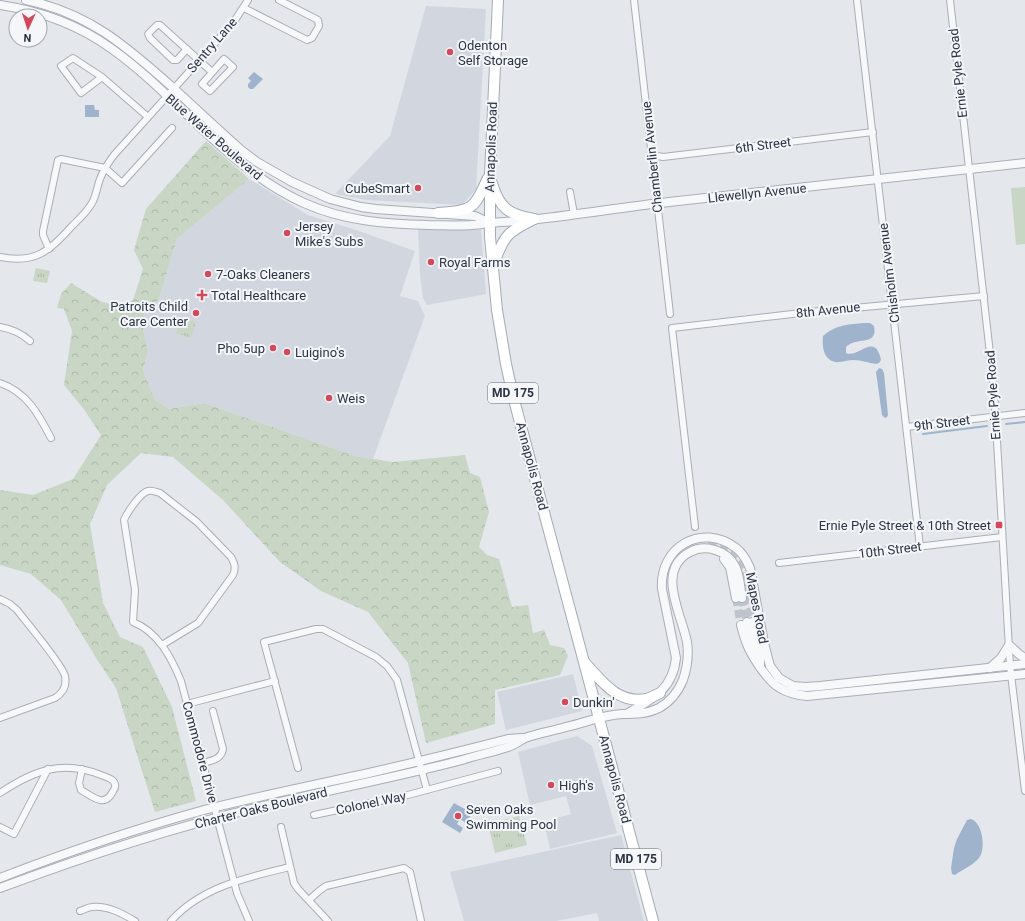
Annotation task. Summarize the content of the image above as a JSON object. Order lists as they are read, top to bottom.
{
  "streets": {
    "main road": ["Annapolis Road", "MD 175"],
    "street": [
      "Sentry Lane",
      "Ernie Pyle Road",
      "Blue Water Boulevard",
      "6th Street",
      "Chamberlin Avenue",
      "Llewellyn Avenue",
      "Chisholm Avenue",
      "8th Avenue",
      "9th Street",
      "10th Street",
      "Mapes Road",
      "Commodore Drive",
      "Colonel Way",
      "Charter Oaks Boulevard"
    ]
  },
  "crossings": [
    ["Sentry Lane", "Blue Water Boulevard"],
    ["Ernie Pyle Road", "Llewellyn Avenue"],
    ["Ernie Pyle Road", "8th Avenue"],
    ["Ernie Pyle Road", "9th Street"],
    ["Ernie Pyle Road", "10th Street"],
    ["Ernie Pyle Road", "Mapes Road"],
    ["Blue Water Boulevard", "Annapolis Road"],
    ["Blue Water Boulevard", "Llewellyn Avenue"],
    ["6th Street", "Chamberlin Avenue"],
    ["6th Street", "Chisholm Avenue"],
    ["Annapolis Road", "Llewellyn Avenue"],
    ["Annapolis Road", "Mapes Road"],
    ["Annapolis Road", "Charter Oaks Boulevard"],
    ["Chamberlin Avenue", "Llewellyn Avenue"],
    ["Llewellyn Avenue", "Chisholm Avenue"],
    ["Chisholm Avenue", "8th Avenue"],
    ["Chisholm Avenue", "9th Street"],
    ["Chisholm Avenue", "10th Street"],
    ["Mapes Road", "Charter Oaks Boulevard"],
    ["Commodore Drive", "Charter Oaks Boulevard"]
  ],
  "places": {
    "other": [
      "Odenton Self Storage",
      "CubeSmart",
      "Jersey Mike's Subs",
      "Royal Farms",
      "7-Oaks Cleaners",
      "Patroits Child Care Center",
      "Pho 5up",
      "Luigino's",
      "Weis",
      "Dunkin'",
      "High's",
      "Seven Oaks Swimming Pool"
    ],
    "health": ["Total Healthcare"],
    "transit": ["Ernie Pyle Street & 10th Street"]
  },
  "north": "bottom"
}
